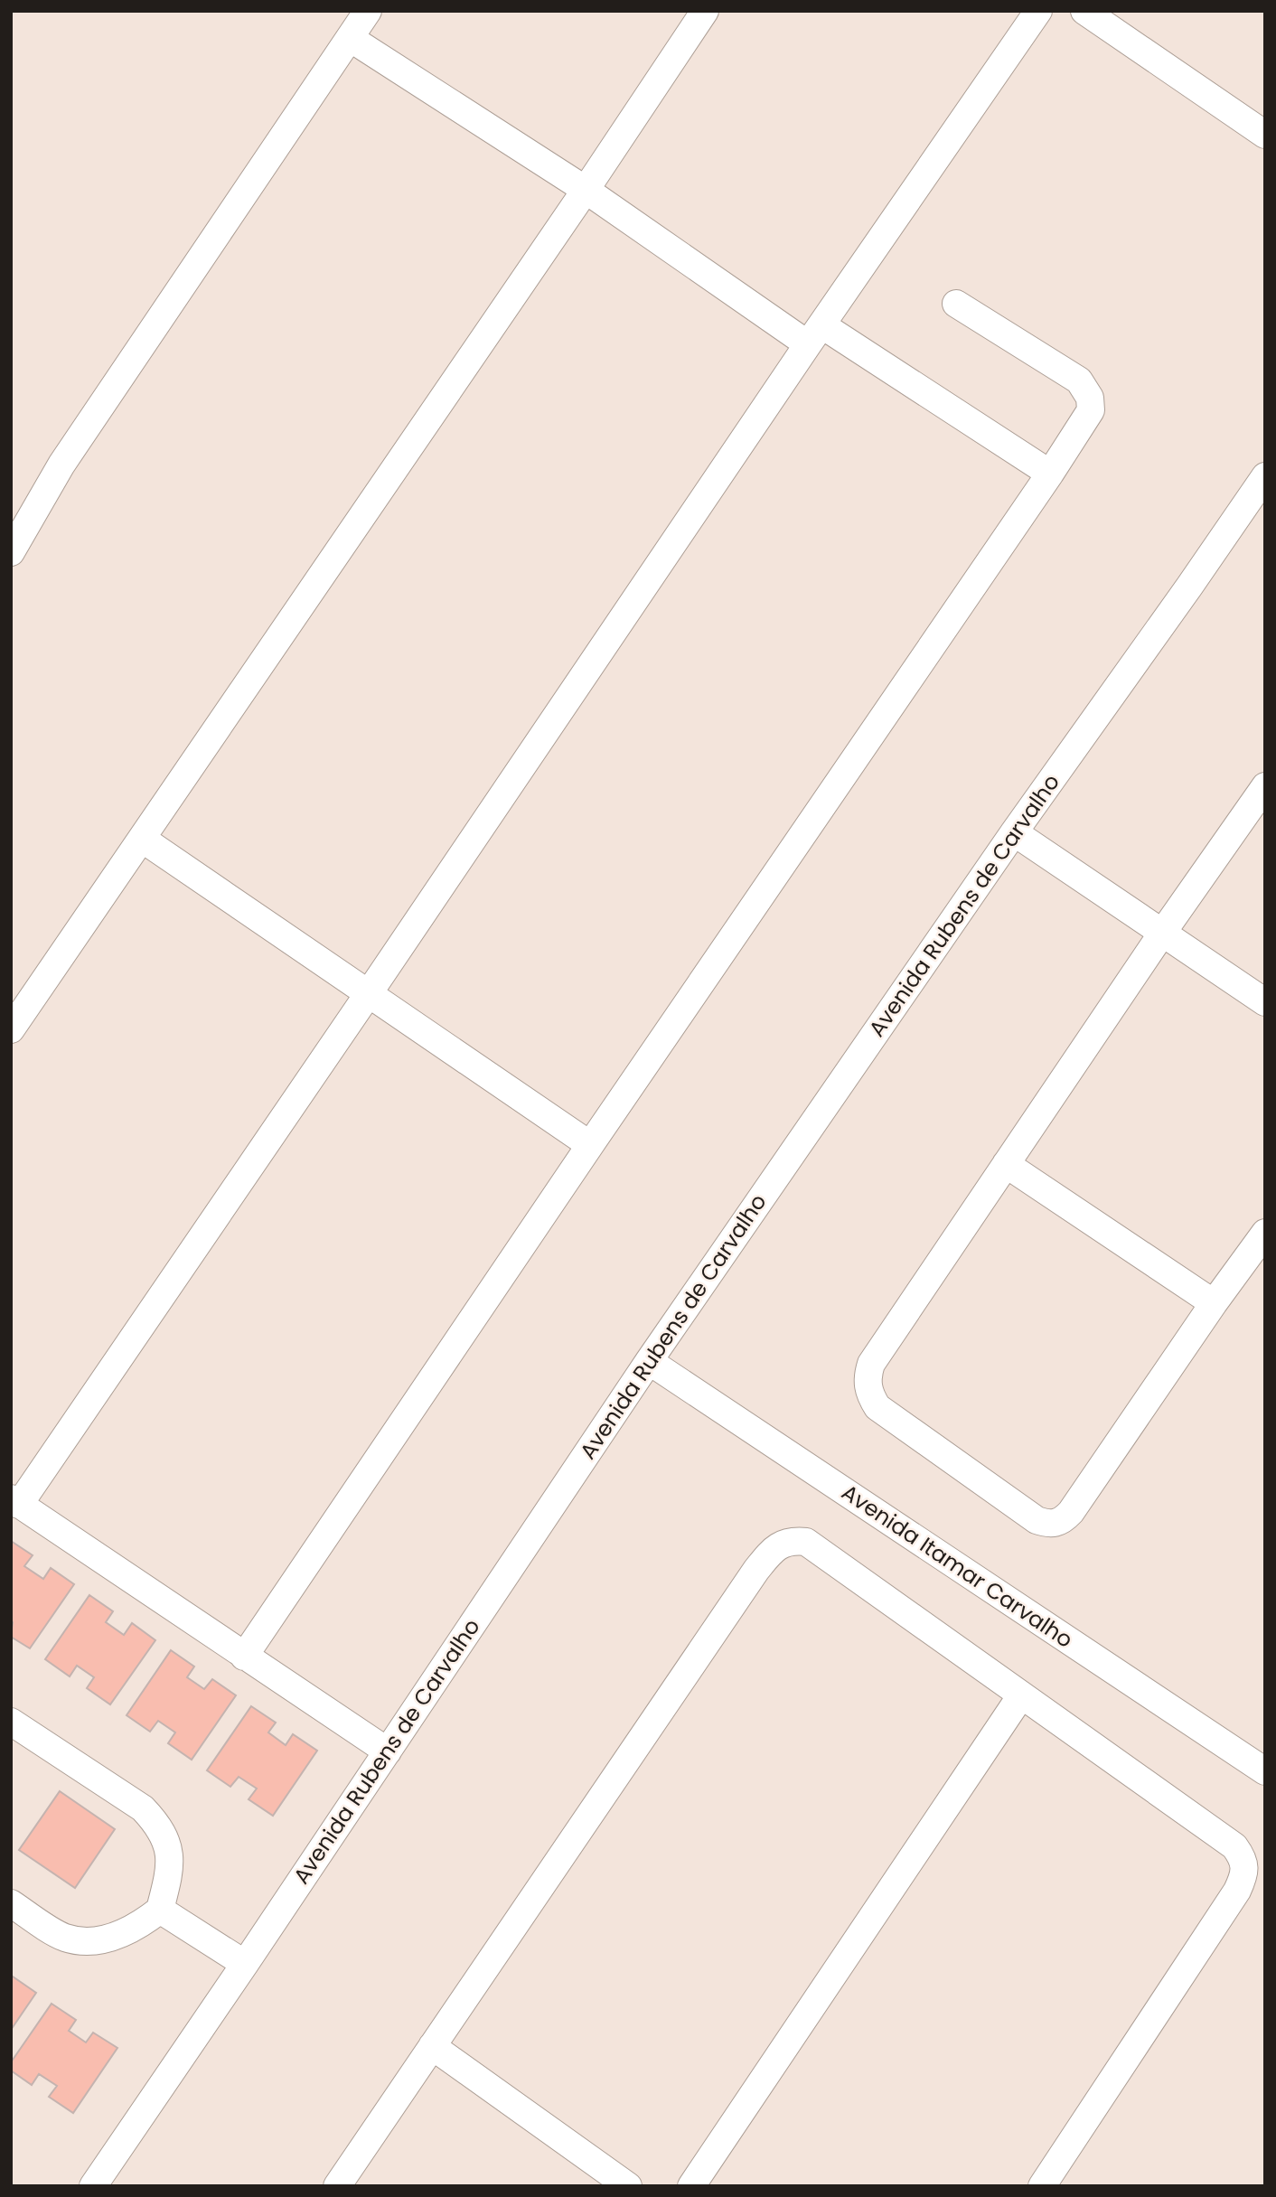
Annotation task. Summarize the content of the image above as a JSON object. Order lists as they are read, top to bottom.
{
  "streets": {
    "street": ["Avenida Rubens de Carvalho", "Avenida Itamar Carvalho"]
  },
  "crossings": [
    ["Avenida Rubens de Carvalho", "Avenida Itamar Carvalho"]
  ]
}
